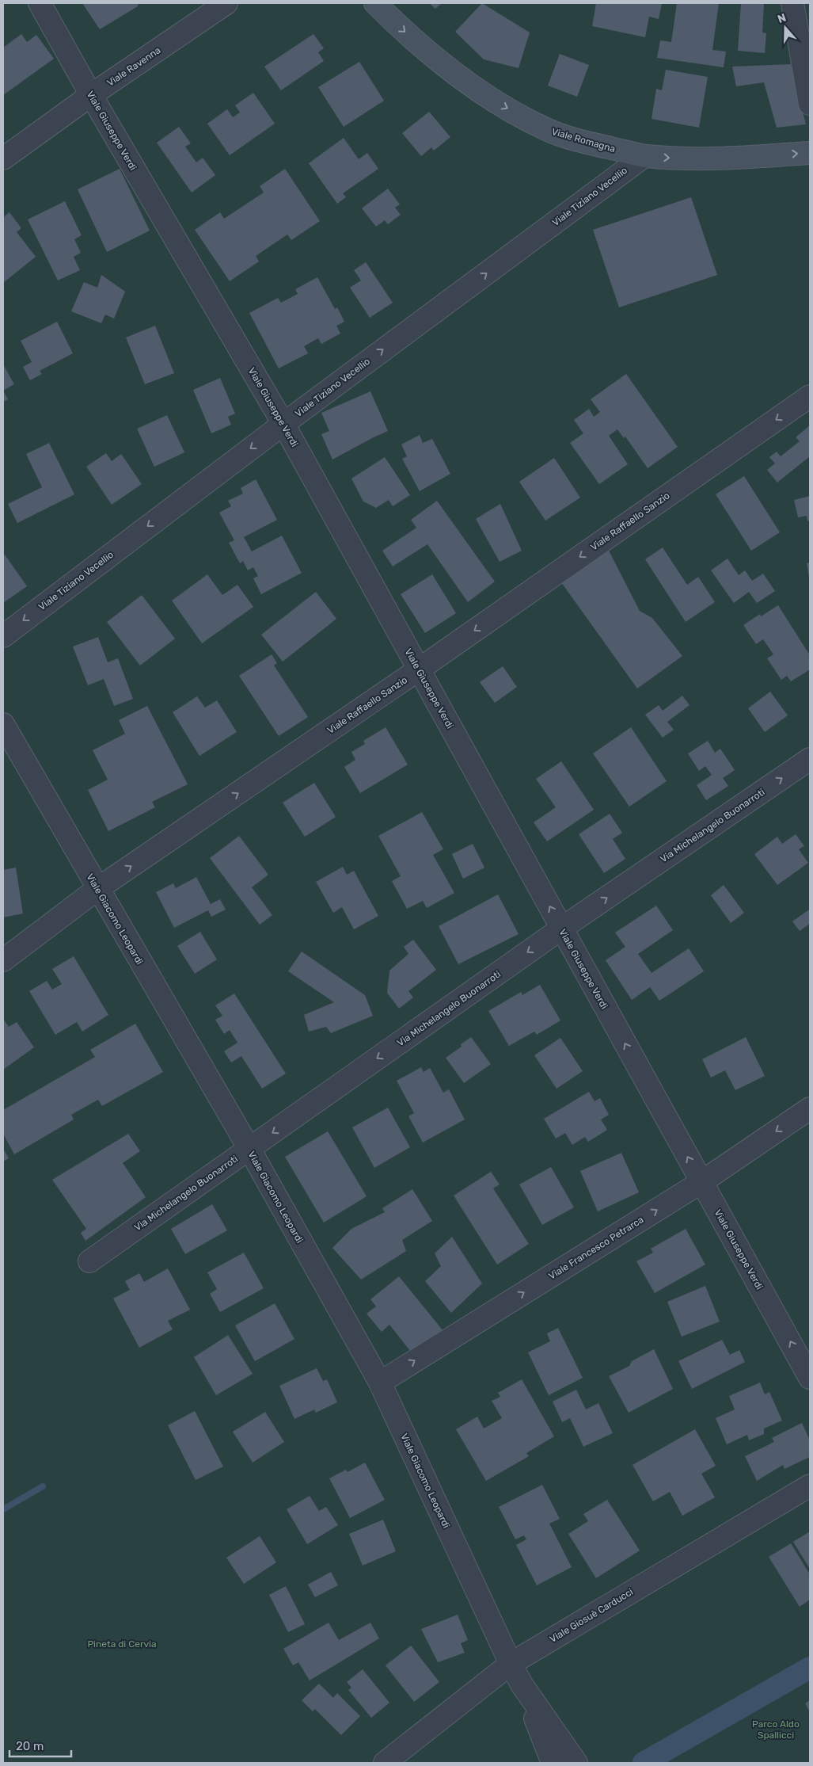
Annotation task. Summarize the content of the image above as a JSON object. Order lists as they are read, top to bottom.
{
  "streets": {
    "street": [
      "Viale Ravenna",
      "Viale Giuseppe Verdi",
      "Viale Romagna",
      "Viale Tiziano Vecellio",
      "Viale Raffaello Sanzio",
      "Via Michelangelo Buonarroti",
      "Viale Giacomo Leopardi",
      "Viale Francesco Petrarca",
      "Viale Giosuè Carducci"
    ]
  },
  "crossings": [
    ["Viale Ravenna", "Viale Giuseppe Verdi"],
    ["Viale Giuseppe Verdi", "Viale Tiziano Vecellio"],
    ["Viale Giuseppe Verdi", "Viale Raffaello Sanzio"],
    ["Viale Giuseppe Verdi", "Via Michelangelo Buonarroti"],
    ["Viale Giuseppe Verdi", "Viale Francesco Petrarca"],
    ["Viale Romagna", "Viale Tiziano Vecellio"],
    ["Viale Raffaello Sanzio", "Viale Giacomo Leopardi"],
    ["Via Michelangelo Buonarroti", "Viale Giacomo Leopardi"],
    ["Viale Giacomo Leopardi", "Viale Francesco Petrarca"],
    ["Viale Giacomo Leopardi", "Viale Giosuè Carducci"]
  ],
  "one_way": ["Viale Giuseppe Verdi", "Viale Romagna"],
  "parks": ["Pineta di Cervia", "Parco Aldo Spallicci"],
  "scale_bar": "20 m",
  "north": "top"
}
